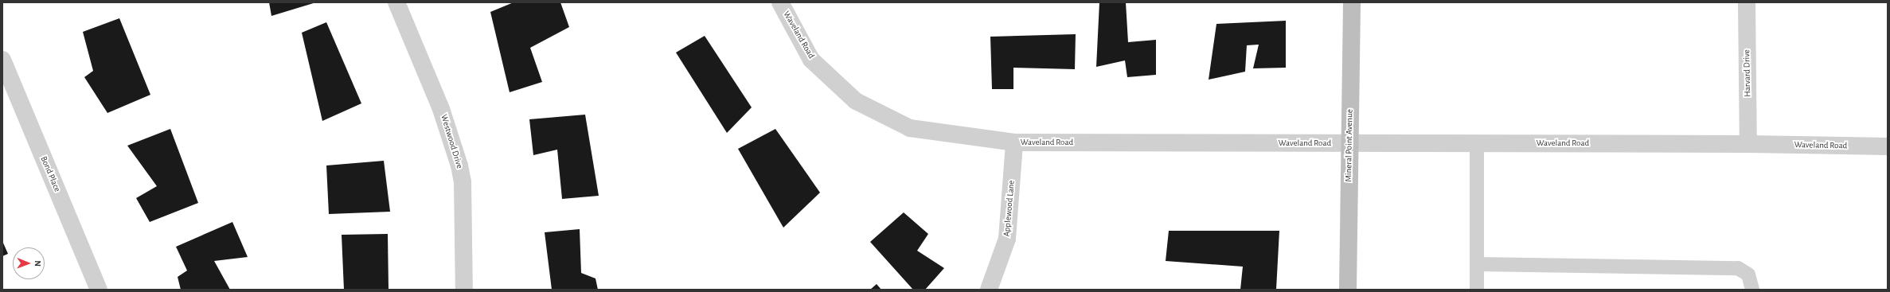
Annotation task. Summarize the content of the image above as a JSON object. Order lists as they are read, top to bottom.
{
  "streets": {
    "street": [
      "Waveland Road",
      "Harvard Drive",
      "Westwood Drive",
      "Mineral Point Avenue",
      "Bond Place",
      "Applewood Lane"
    ]
  },
  "crossings": [
    ["Waveland Road", "Harvard Drive"],
    ["Waveland Road", "Mineral Point Avenue"],
    ["Waveland Road", "Applewood Lane"]
  ],
  "north": "right"
}
